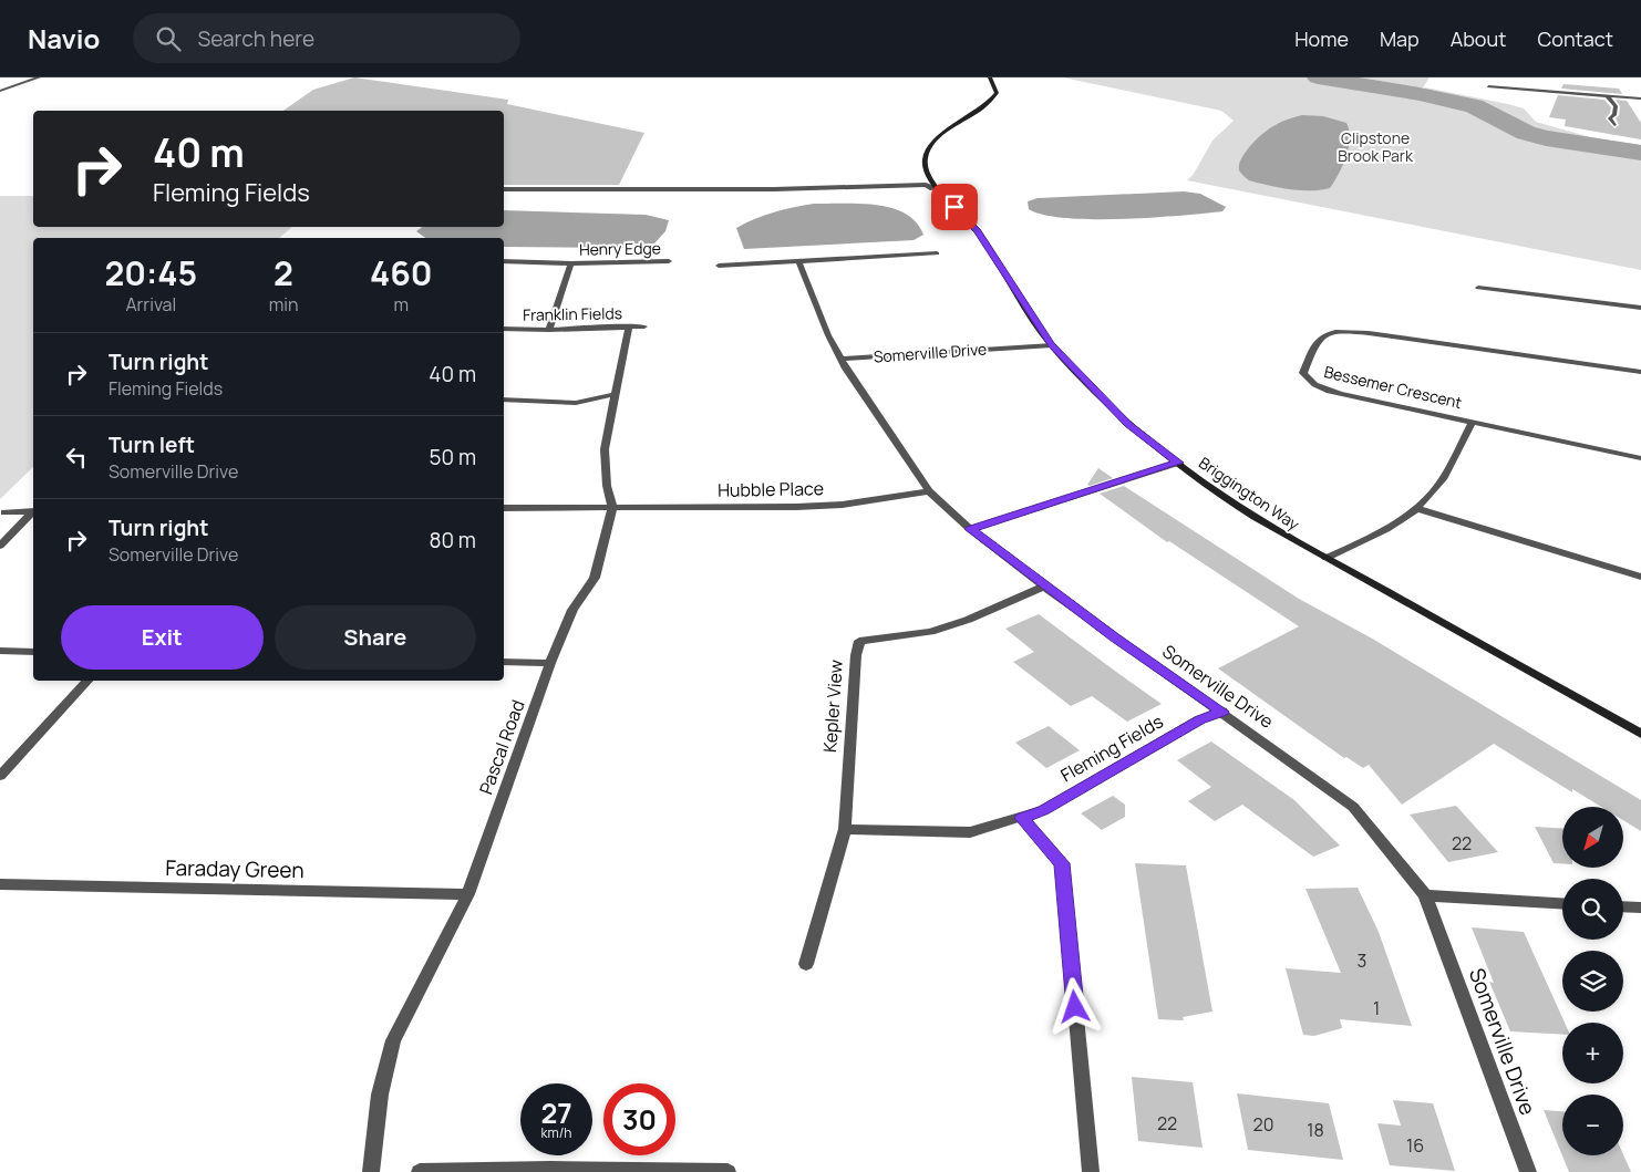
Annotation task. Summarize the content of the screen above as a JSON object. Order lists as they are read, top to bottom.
{
  "streets": {
    "street": [
      "Henry Edge",
      "Franklin Fields",
      "Somerville Drive",
      "Bessemer Crescent",
      "Hubble Place",
      "Briggington Way",
      "Kepler View",
      "Pascal Road",
      "Fleming Fields",
      "Faraday Green"
    ]
  },
  "crossings": [
    ["Henry Edge", "Franklin Fields"],
    ["Franklin Fields", "Pascal Road"],
    ["Somerville Drive", "Hubble Place"],
    ["Somerville Drive", "Briggington Way"],
    ["Somerville Drive", "Kepler View"],
    ["Somerville Drive", "Fleming Fields"],
    ["Hubble Place", "Pascal Road"],
    ["Kepler View", "Fleming Fields"],
    ["Pascal Road", "Faraday Green"]
  ],
  "parks": ["Clipstone Brook Park"],
  "house_numbers": [
    "22",
    "3",
    "1",
    "22",
    "20",
    "18",
    "16"
  ],
  "north": "bottom left",
  "page": {
    "header": "Navio",
    "search": "Search here",
    "nav": [
      "Home",
      "Map",
      "About",
      "Contact"
    ],
    "turn": ["40 m", "Fleming Fields"],
    "eta": [
      "20:45",
      "Arrival",
      "2",
      "min",
      "460",
      "m"
    ],
    "list": [
      {
        "name": "Turn right",
        "note": "Fleming Fields",
        "value": "40 m"
      },
      {
        "name": "Turn left",
        "note": "Somerville Drive",
        "value": "50 m"
      },
      {
        "name": "Turn right",
        "note": "Somerville Drive",
        "value": "80 m"
      }
    ],
    "buttons": ["Exit", "Share"],
    "map_buttons": ["+", "−"],
    "speed": "27 km/h",
    "limit": "30"
  }
}
